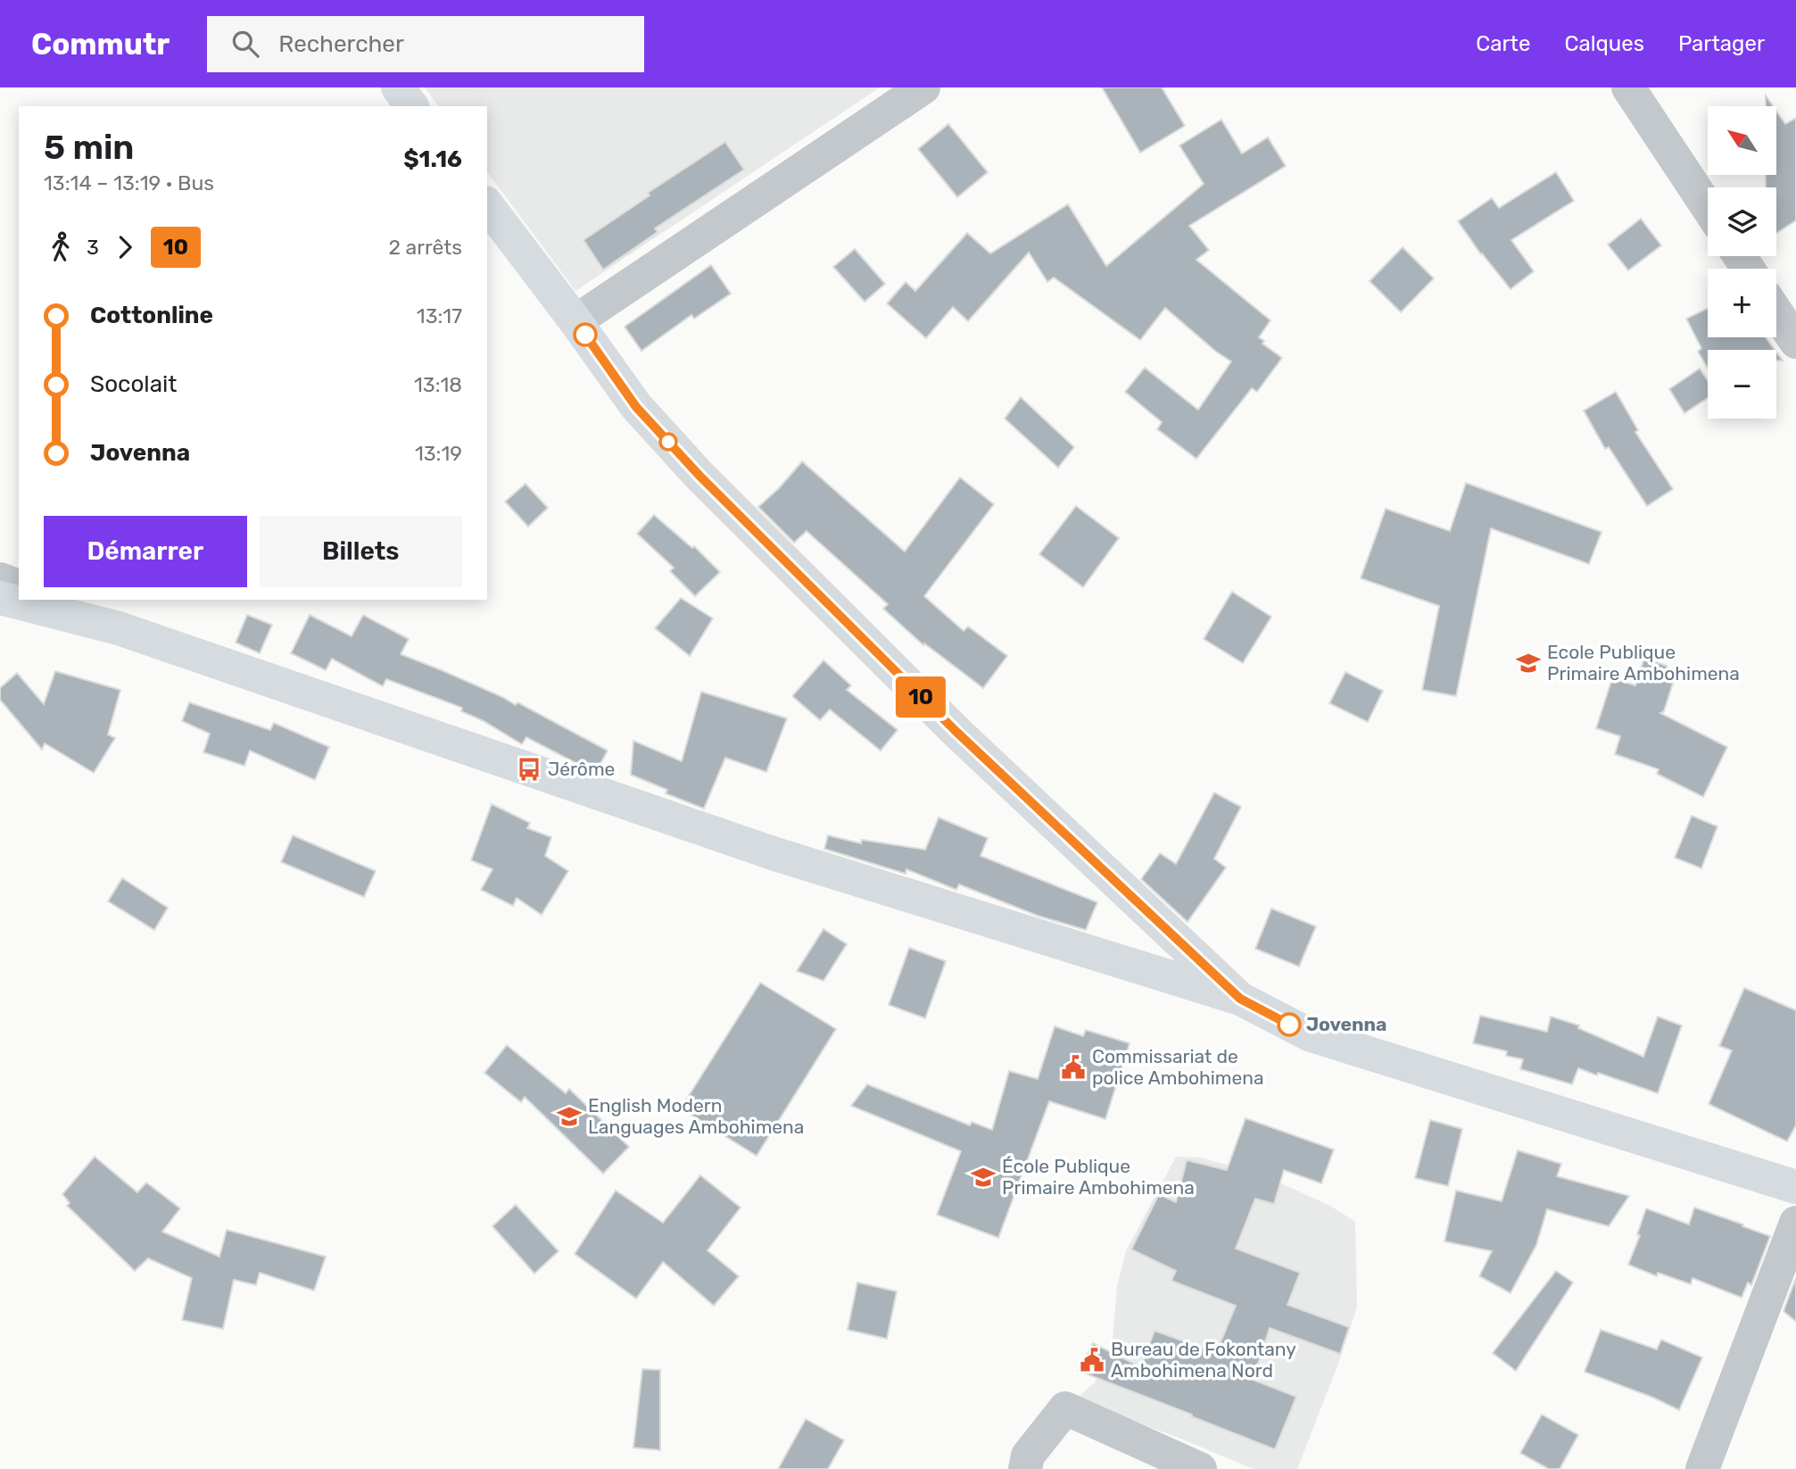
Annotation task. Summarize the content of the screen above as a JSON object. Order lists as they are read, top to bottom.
{
  "places": {
    "school or university": ["Ecole Publique Primaire Ambohimena", "English Modern Languages Ambohimena", "École Publique Primaire Ambohimena"],
    "bus stop": ["Jérôme"],
    "other": ["Jovenna"],
    "public building": ["Commissariat de police Ambohimena", "Bureau de Fokontany Ambohimena Nord"]
  },
  "lines": ["bus line 10"],
  "north": "top left",
  "page": {
    "header": "Commutr",
    "search": "Rechercher",
    "nav": ["Carte", "Calques", "Partager"],
    "on_map": "10",
    "map_buttons": ["+", "−"],
    "heading": ["5 min", "13:14 – 13:19 · Bus", "$1.16"],
    "legs": ["3", "10", "2 arrêts"],
    "list": [
      {
        "name": "Cottonline",
        "value": "13:17"
      },
      {
        "name": "Socolait",
        "value": "13:18"
      },
      {
        "name": "Jovenna",
        "value": "13:19"
      }
    ],
    "buttons": ["Démarrer", "Billets"]
  }
}
